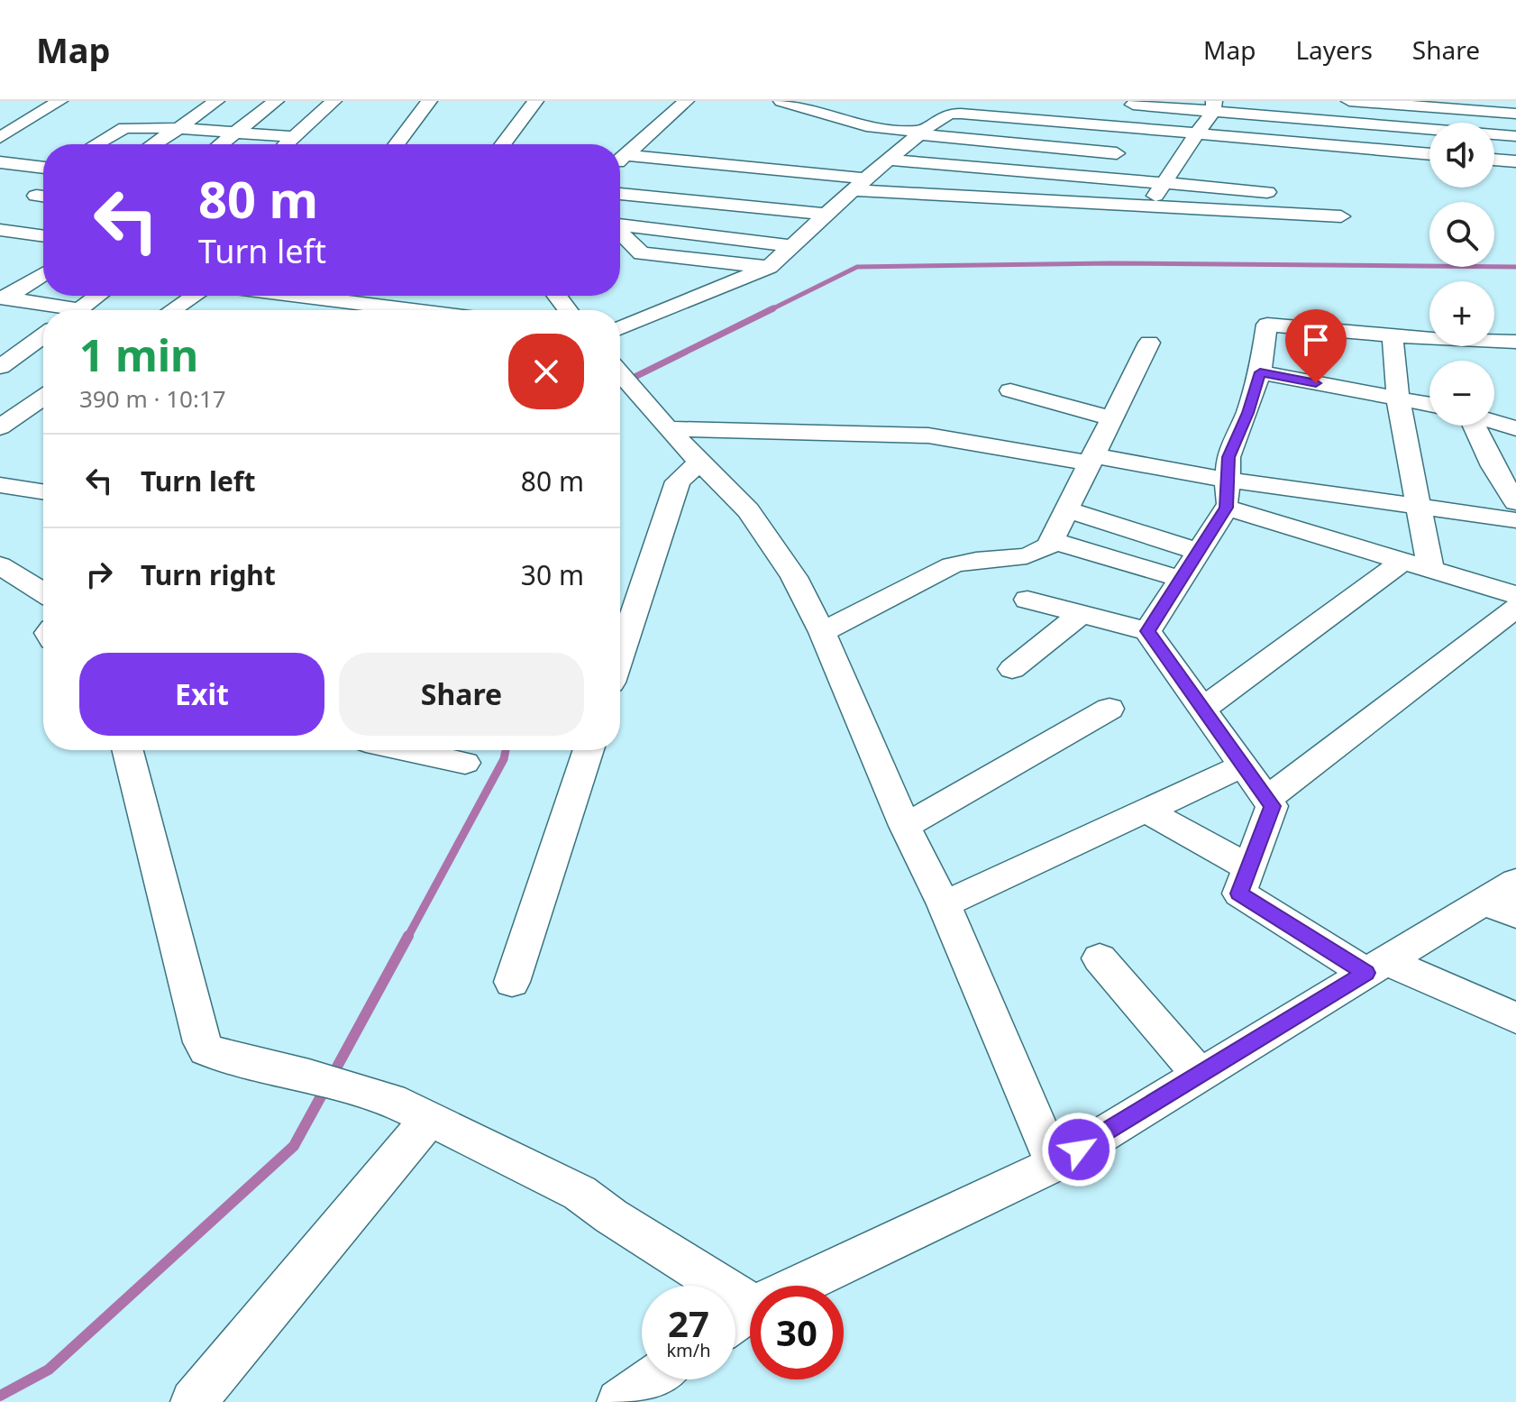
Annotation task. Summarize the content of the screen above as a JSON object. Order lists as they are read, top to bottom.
{
  "page": {
    "header": "Map",
    "nav": ["Map", "Layers", "Share"],
    "map_buttons": ["+", "−"],
    "turn": ["80 m", "Turn left"],
    "heading": ["1 min", "390 m · 10:17"],
    "list": [
      {
        "name": "Turn left",
        "value": "80 m"
      },
      {
        "name": "Turn right",
        "value": "30 m"
      }
    ],
    "buttons": ["Exit", "Share"],
    "speed": "27 km/h",
    "limit": "30"
  }
}
